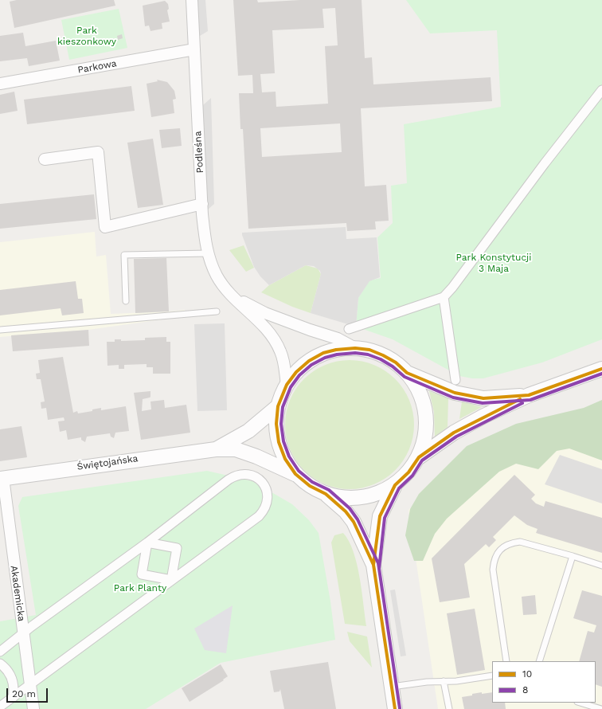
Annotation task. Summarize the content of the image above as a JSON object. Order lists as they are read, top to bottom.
{
  "streets": {
    "street": [
      "Parkowa",
      "Podleśna",
      "Świętojańska",
      "Akademicka"
    ]
  },
  "crossings": [
    ["Parkowa", "Podleśna"],
    ["Świętojańska", "Akademicka"]
  ],
  "parks": ["Park kieszonkowy", "Park Konstytucji 3 Maja", "Park Planty"],
  "lines": ["transit line 10", "transit line 8"],
  "legend": ["10", "8"],
  "scale_bar": "20 m"
}
